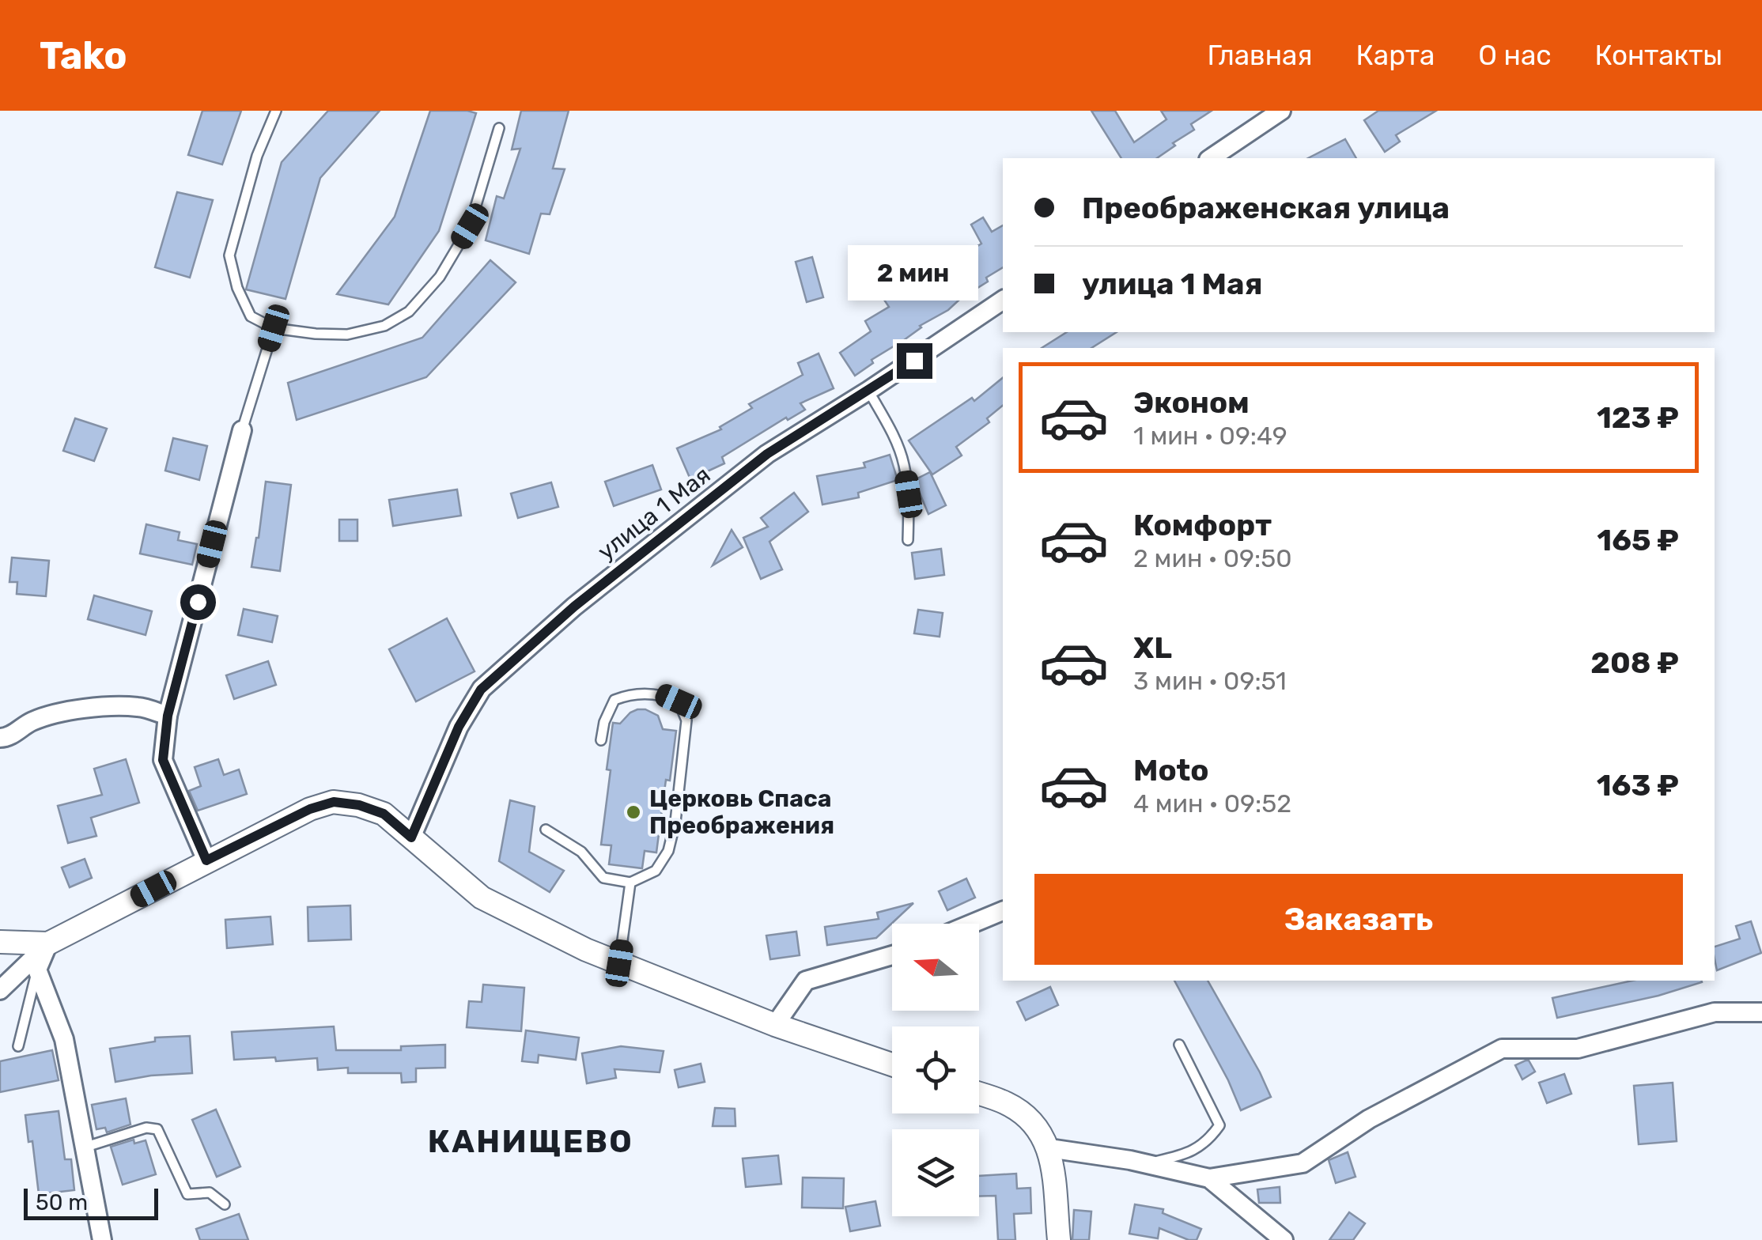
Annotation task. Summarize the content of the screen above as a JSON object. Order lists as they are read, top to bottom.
{
  "streets": {
    "street": ["улица 1 Мая"]
  },
  "districts": ["КАНИЩЕВО"],
  "places": ["Церковь Спаса Преображения"],
  "scale_bar": "50 m",
  "north": "left",
  "page": {
    "header": "Tako",
    "nav": [
      "Главная",
      "Карта",
      "О нас",
      "Контакты"
    ],
    "banner": ["Преображенская улица", "улица 1 Мая"],
    "bubble": "2 мин",
    "list": [
      {
        "name": "Эконом",
        "note": "1 мин · 09:49",
        "value": "123 ₽"
      },
      {
        "name": "Комфорт",
        "note": "2 мин · 09:50",
        "value": "165 ₽"
      },
      {
        "name": "XL",
        "note": "3 мин · 09:51",
        "value": "208 ₽"
      },
      {
        "name": "Moto",
        "note": "4 мин · 09:52",
        "value": "163 ₽"
      }
    ],
    "buttons": "Заказать",
    "scale": "50 m"
  }
}
